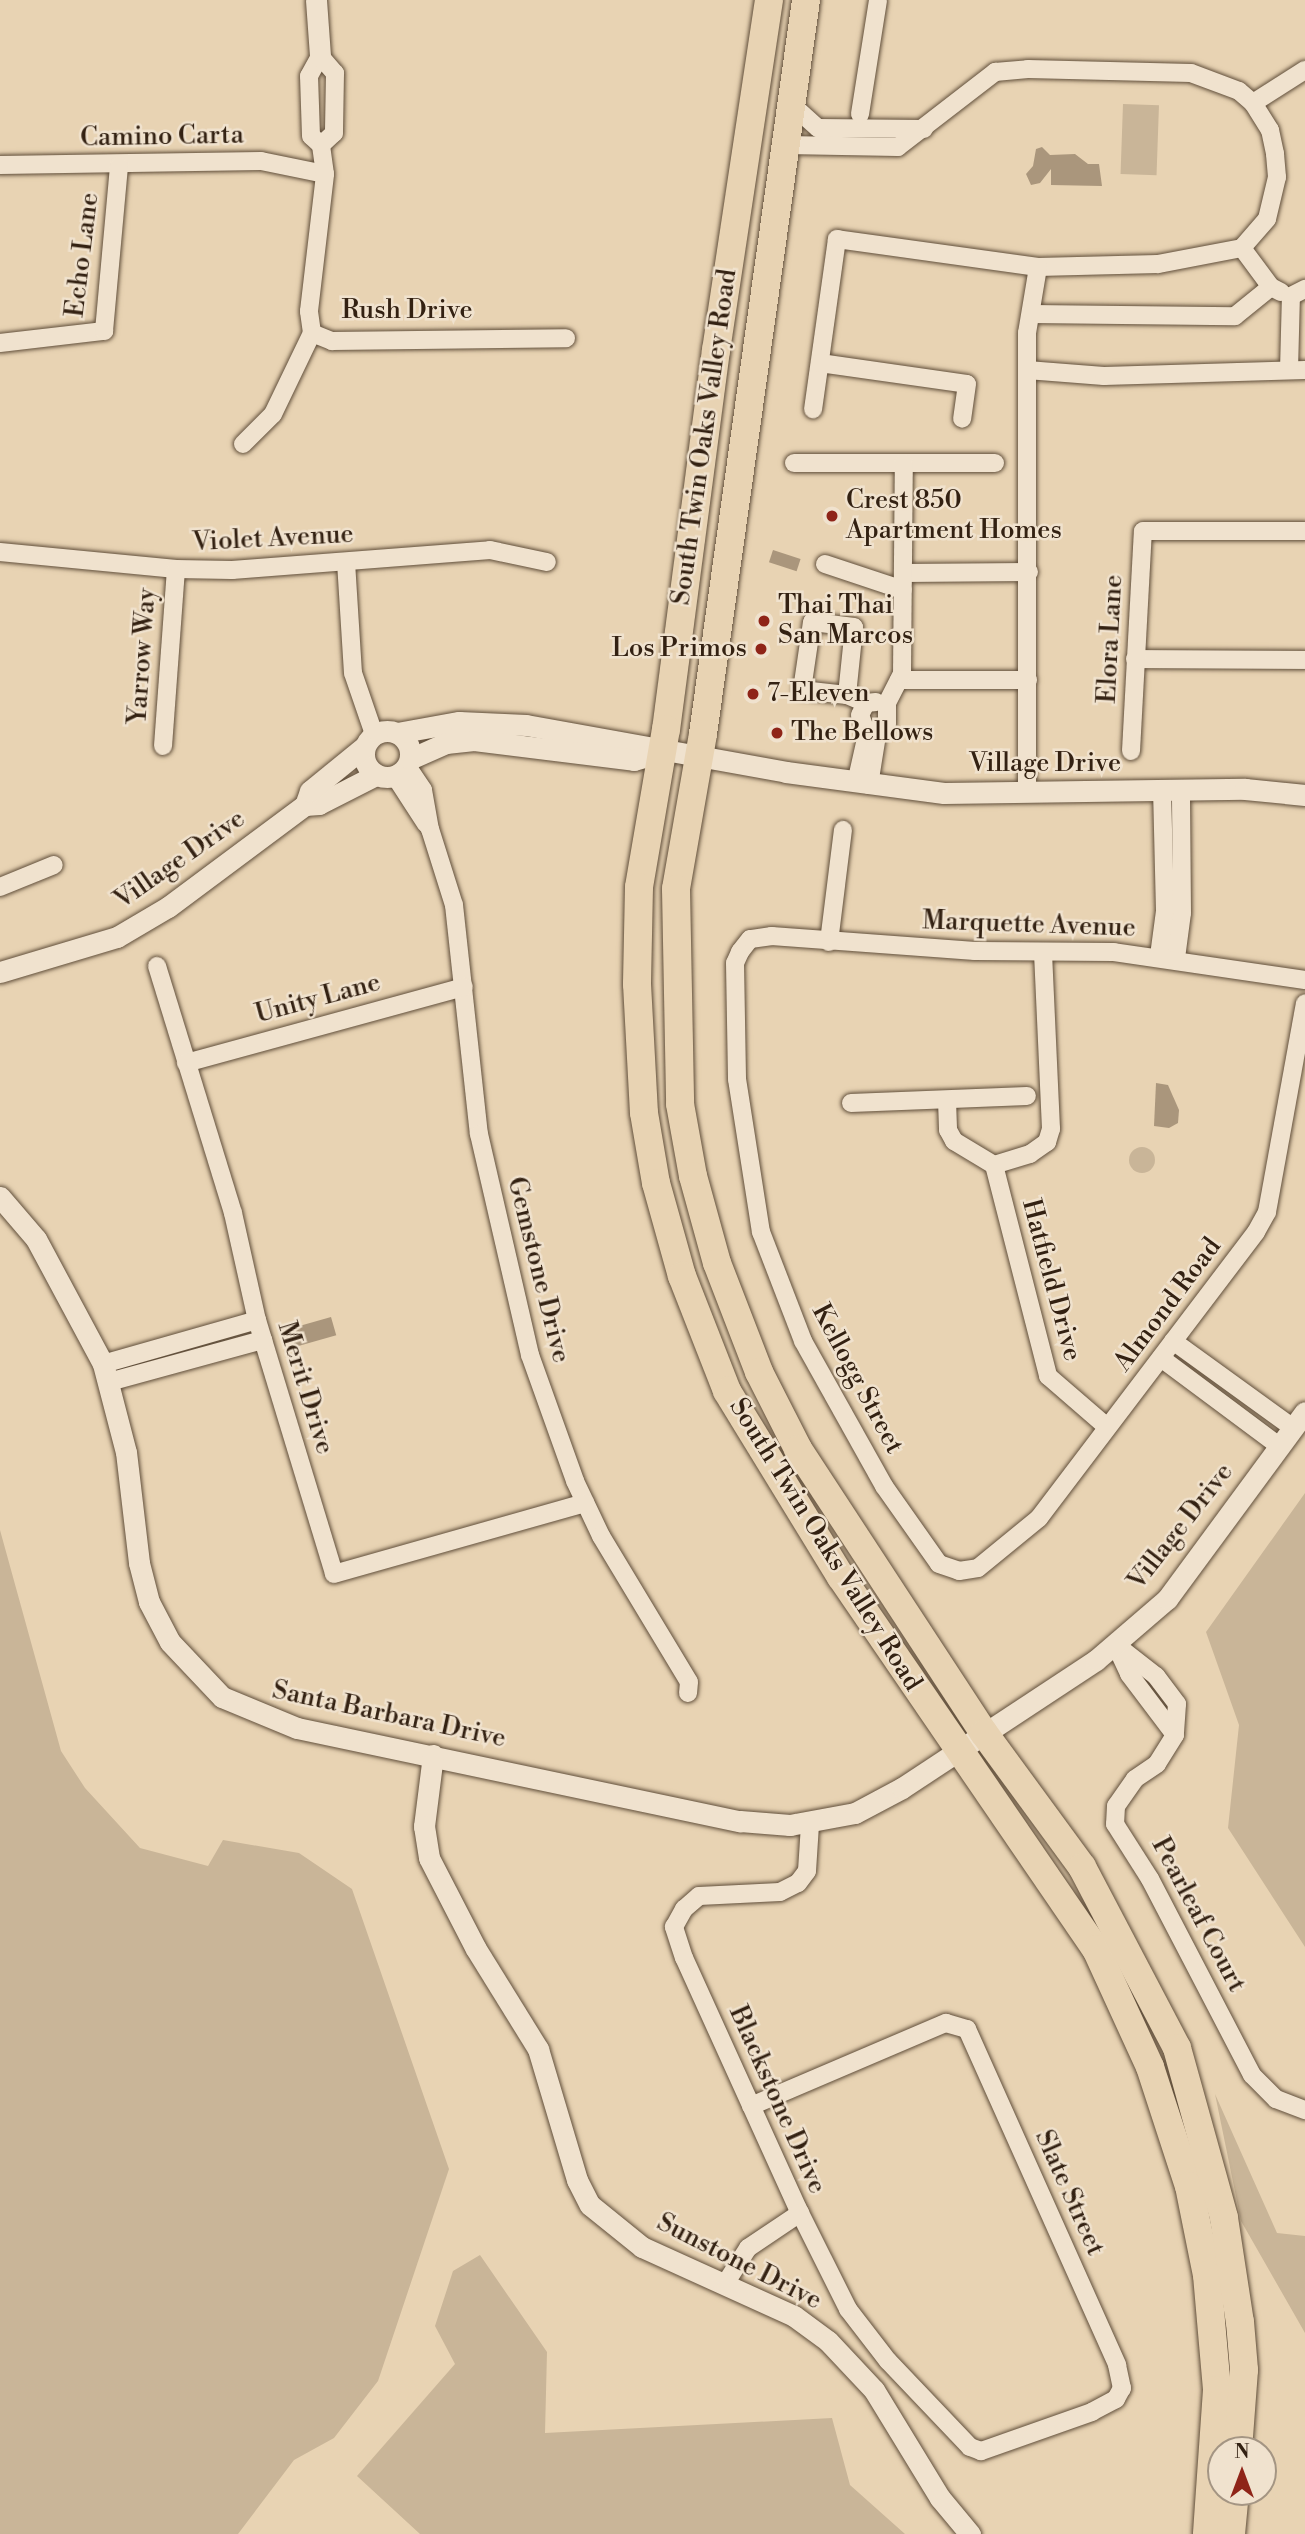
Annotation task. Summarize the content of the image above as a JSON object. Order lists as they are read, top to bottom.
{
  "streets": {
    "main road": ["South Twin Oaks Valley Road"],
    "street": [
      "Camino Carta",
      "Echo Lane",
      "Rush Drive",
      "Violet Avenue",
      "Elora Lane",
      "Yarrow Way",
      "Village Drive",
      "Marquette Avenue",
      "Unity Lane",
      "Gemstone Drive",
      "Hatfield Drive",
      "Almond Road",
      "Kellogg Street",
      "Merit Drive",
      "Santa Barbara Drive",
      "Pearleaf Court",
      "Blackstone Drive",
      "Slate Street",
      "Sunstone Drive"
    ]
  },
  "crossings": [
    ["Camino Carta", "Echo Lane"],
    ["Camino Carta", "Rush Drive"],
    ["South Twin Oaks Valley Road", "Village Drive"],
    ["South Twin Oaks Valley Road", "Santa Barbara Drive"],
    ["Violet Avenue", "Yarrow Way"],
    ["Village Drive", "Gemstone Drive"],
    ["Village Drive", "Santa Barbara Drive"],
    ["Marquette Avenue", "Kellogg Street"],
    ["Unity Lane", "Gemstone Drive"],
    ["Unity Lane", "Merit Drive"],
    ["Gemstone Drive", "Merit Drive"],
    ["Hatfield Drive", "Almond Road"],
    ["Almond Road", "Kellogg Street"],
    ["Santa Barbara Drive", "Blackstone Drive"],
    ["Santa Barbara Drive", "Sunstone Drive"],
    ["Blackstone Drive", "Slate Street"]
  ],
  "places": [
    "Crest 850 Apartment Homes",
    "Thai Thai San Marcos",
    "Los Primos",
    "7-Eleven",
    "The Bellows"
  ],
  "north": "top"
}
